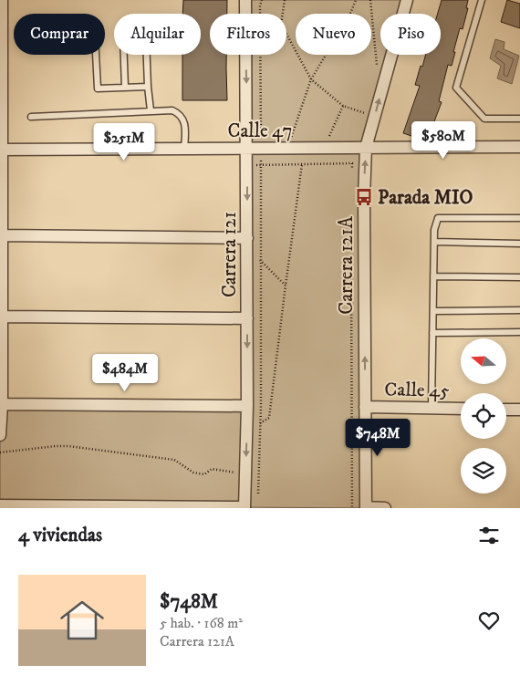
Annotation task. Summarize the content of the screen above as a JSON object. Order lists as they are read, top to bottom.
{
  "streets": {
    "street": [
      "Calle 47",
      "Carrera 121",
      "Carrera 121A",
      "Calle 45"
    ]
  },
  "crossings": [
    ["Calle 47", "Carrera 121"],
    ["Calle 47", "Carrera 121A"],
    ["Carrera 121A", "Calle 45"]
  ],
  "one_way": ["Carrera 121", "Carrera 121A"],
  "places": {
    "bus stop": ["Parada MIO"]
  },
  "north": "left",
  "page": {
    "chip": [
      "Comprar",
      "Alquilar",
      "Filtros",
      "Nuevo",
      "Piso"
    ],
    "price": [
      "$580M",
      "$251M",
      "$484M",
      "$748M"
    ],
    "heading": "4 viviendas",
    "list": [
      {
        "name": "$748M",
        "note": "5 hab. · 168 m² · Carrera 121A"
      }
    ]
  }
}
